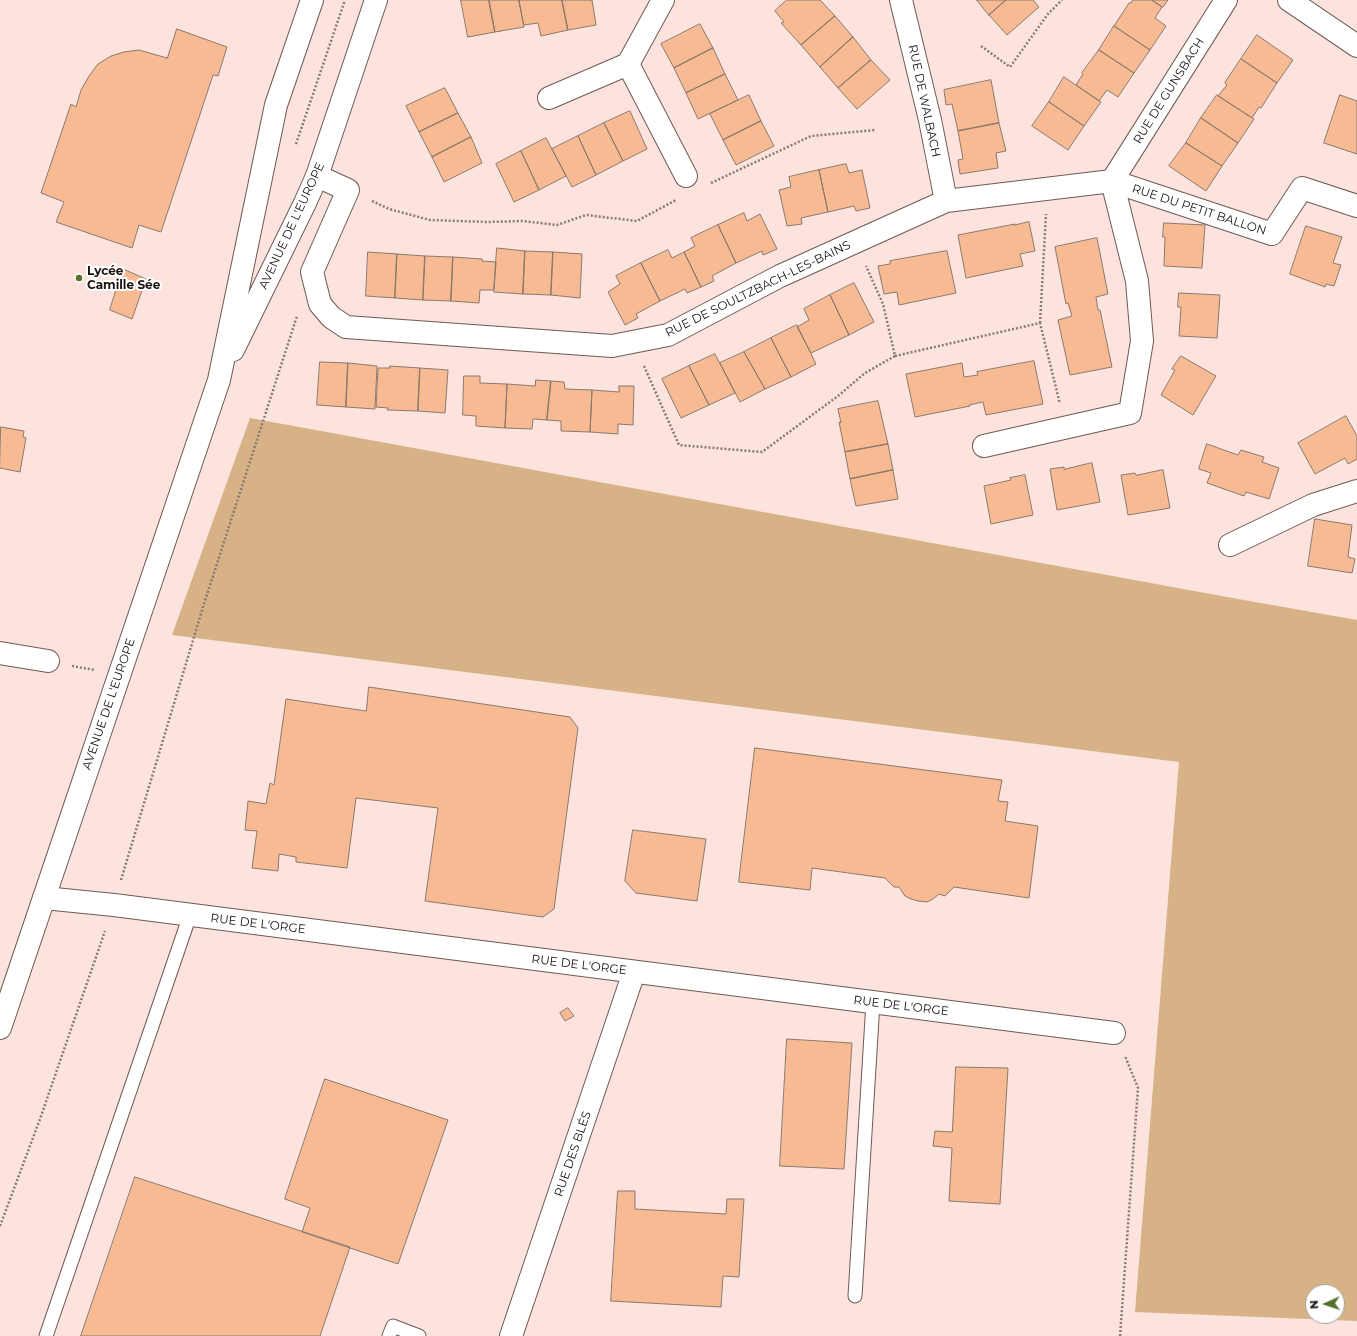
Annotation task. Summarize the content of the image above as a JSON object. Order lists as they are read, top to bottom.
{
  "streets": {
    "street": [
      "RUE DE GUNSBACH",
      "RUE DE WALBACH",
      "RUE DU PETIT BALLON",
      "AVENUE DE L'EUROPE",
      "RUE DE SOULTZBACH-LES-BAINS",
      "RUE DE L'ORGE",
      "RUE DES BLÉS"
    ]
  },
  "crossings": [
    ["RUE DE GUNSBACH", "RUE DU PETIT BALLON"],
    ["RUE DE GUNSBACH", "RUE DE SOULTZBACH-LES-BAINS"],
    ["RUE DE WALBACH", "RUE DE SOULTZBACH-LES-BAINS"],
    ["RUE DU PETIT BALLON", "RUE DE SOULTZBACH-LES-BAINS"],
    ["AVENUE DE L'EUROPE", "RUE DE L'ORGE"],
    ["RUE DE L'ORGE", "RUE DES BLÉS"]
  ],
  "places": ["Lycée Camille Sée"],
  "north": "left"
}
